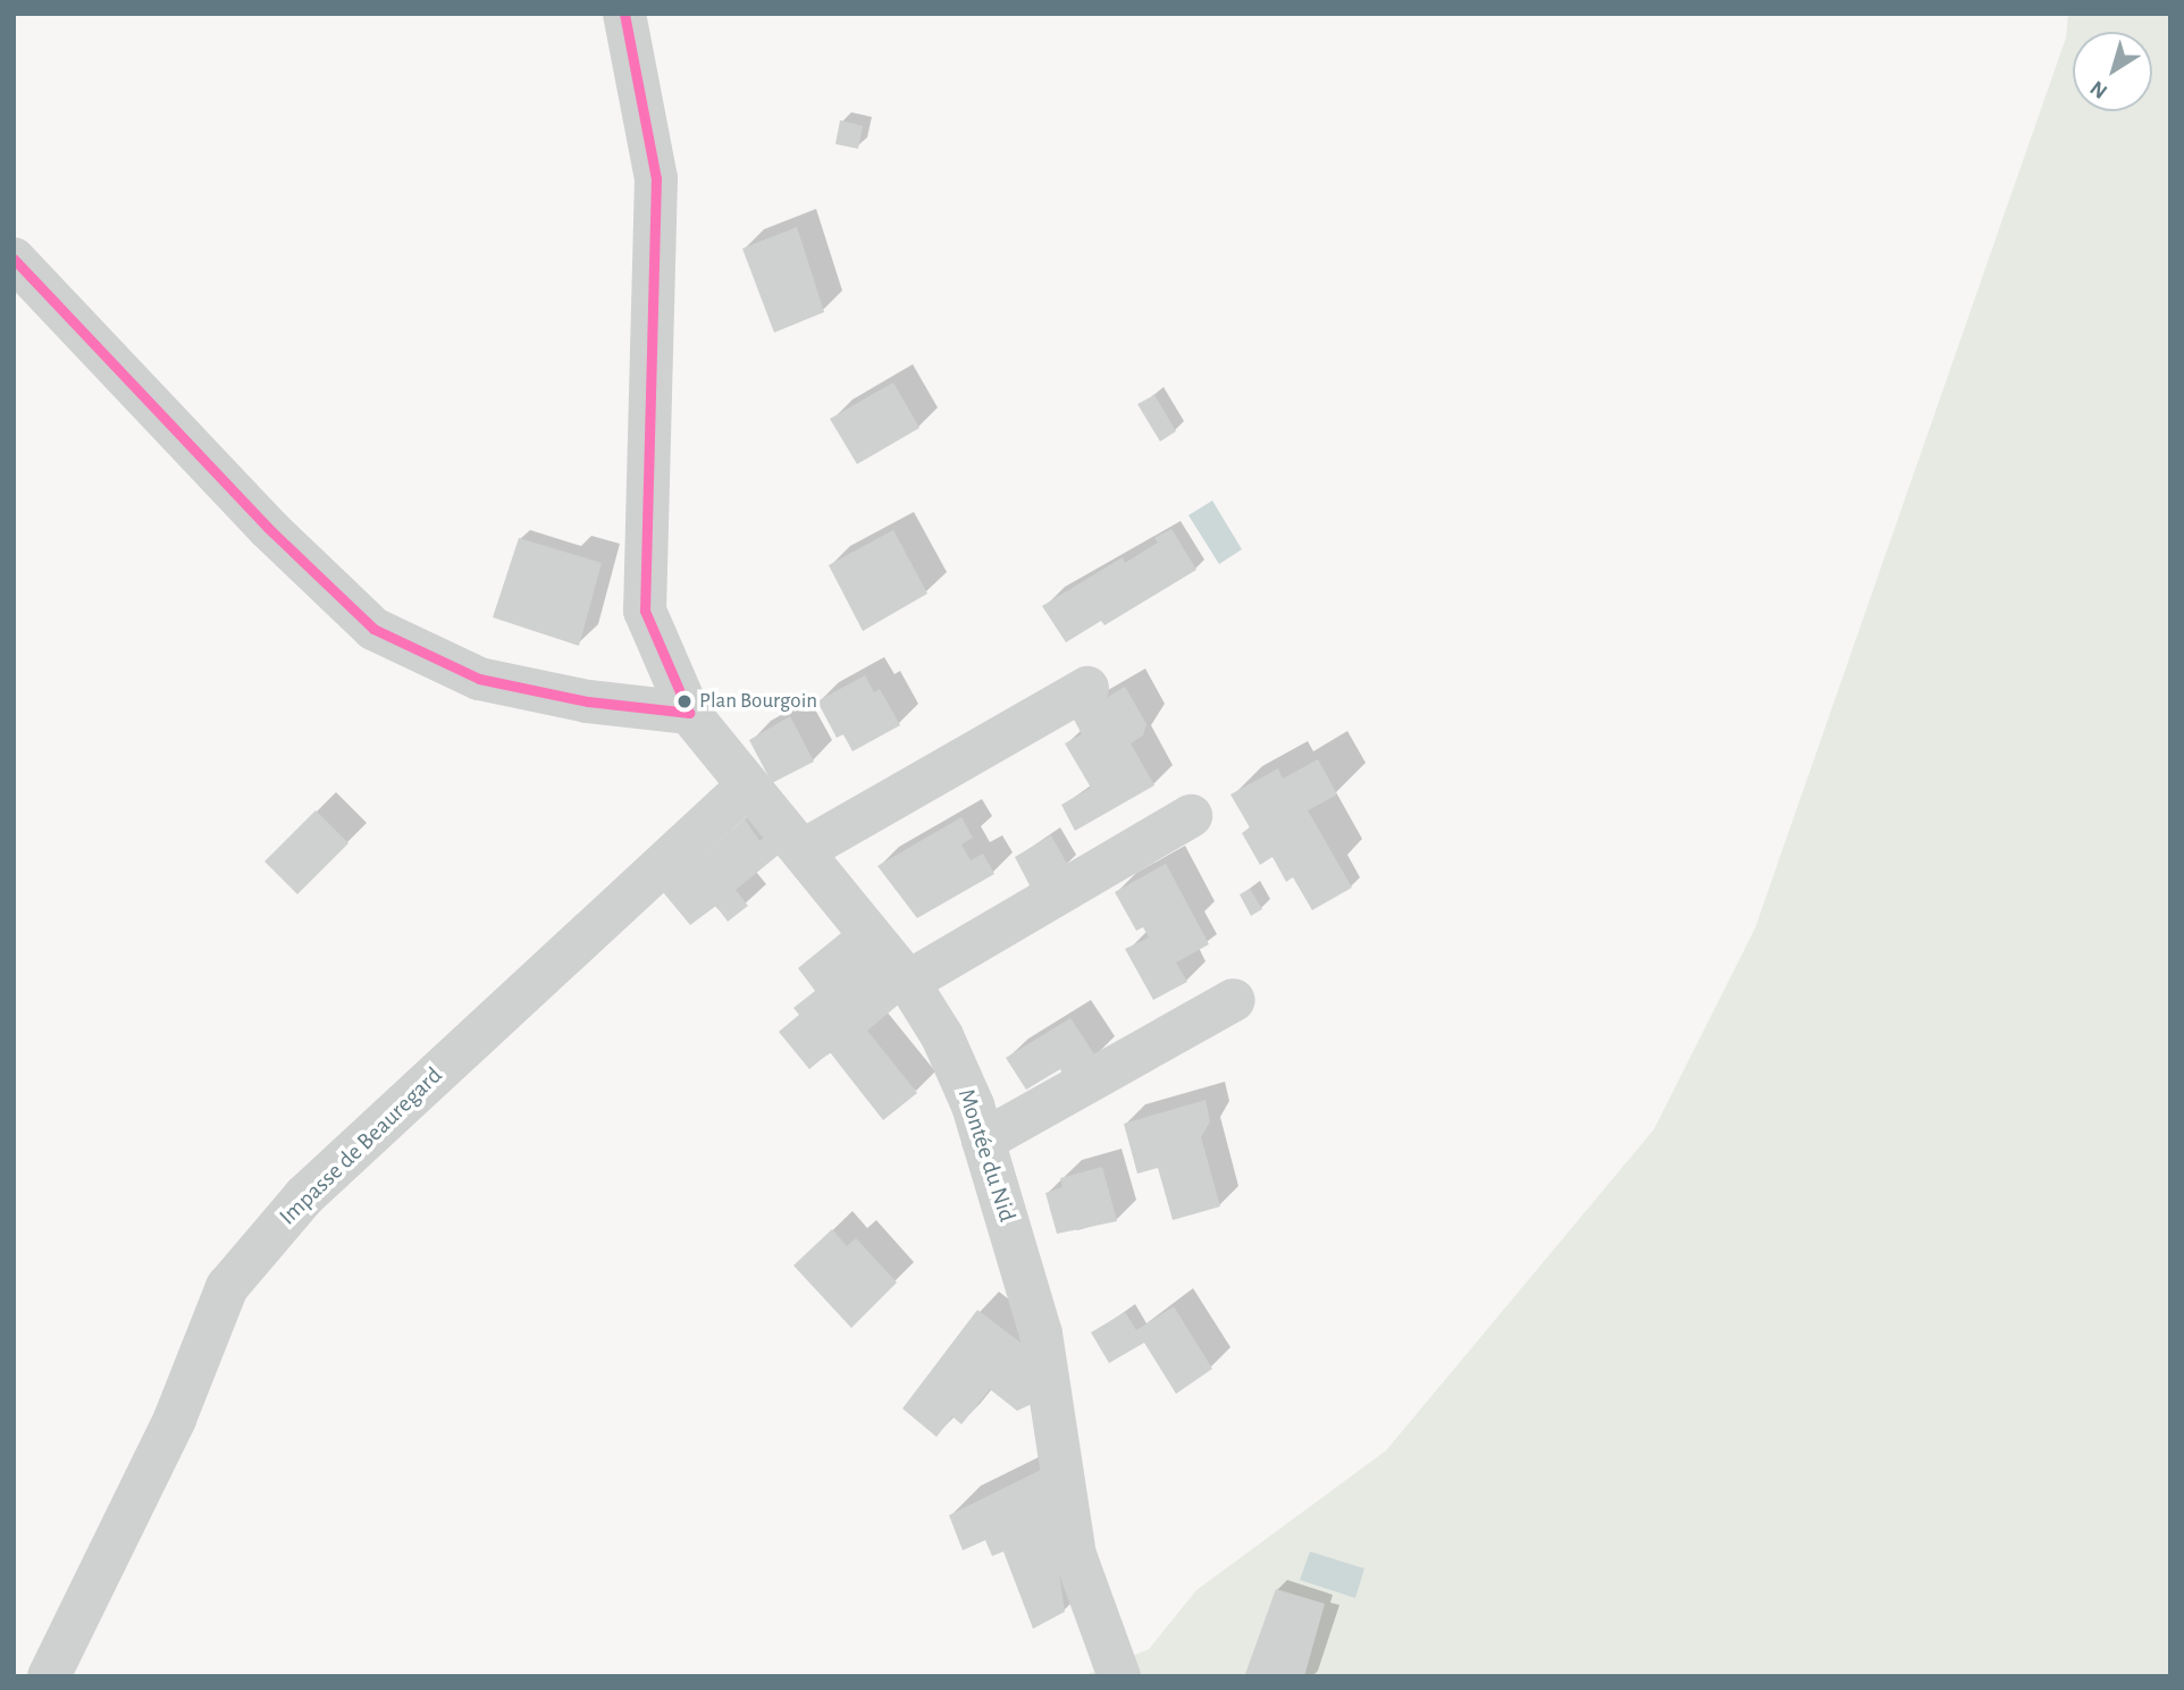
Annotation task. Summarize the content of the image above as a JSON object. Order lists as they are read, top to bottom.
{
  "streets": {
    "street": ["Impasse de Beauregard", "Montée du Nid"]
  },
  "crossings": [
    ["Impasse de Beauregard", "Montée du Nid"]
  ],
  "places": ["Plan Bourgoin"],
  "north": "bottom left"
}
